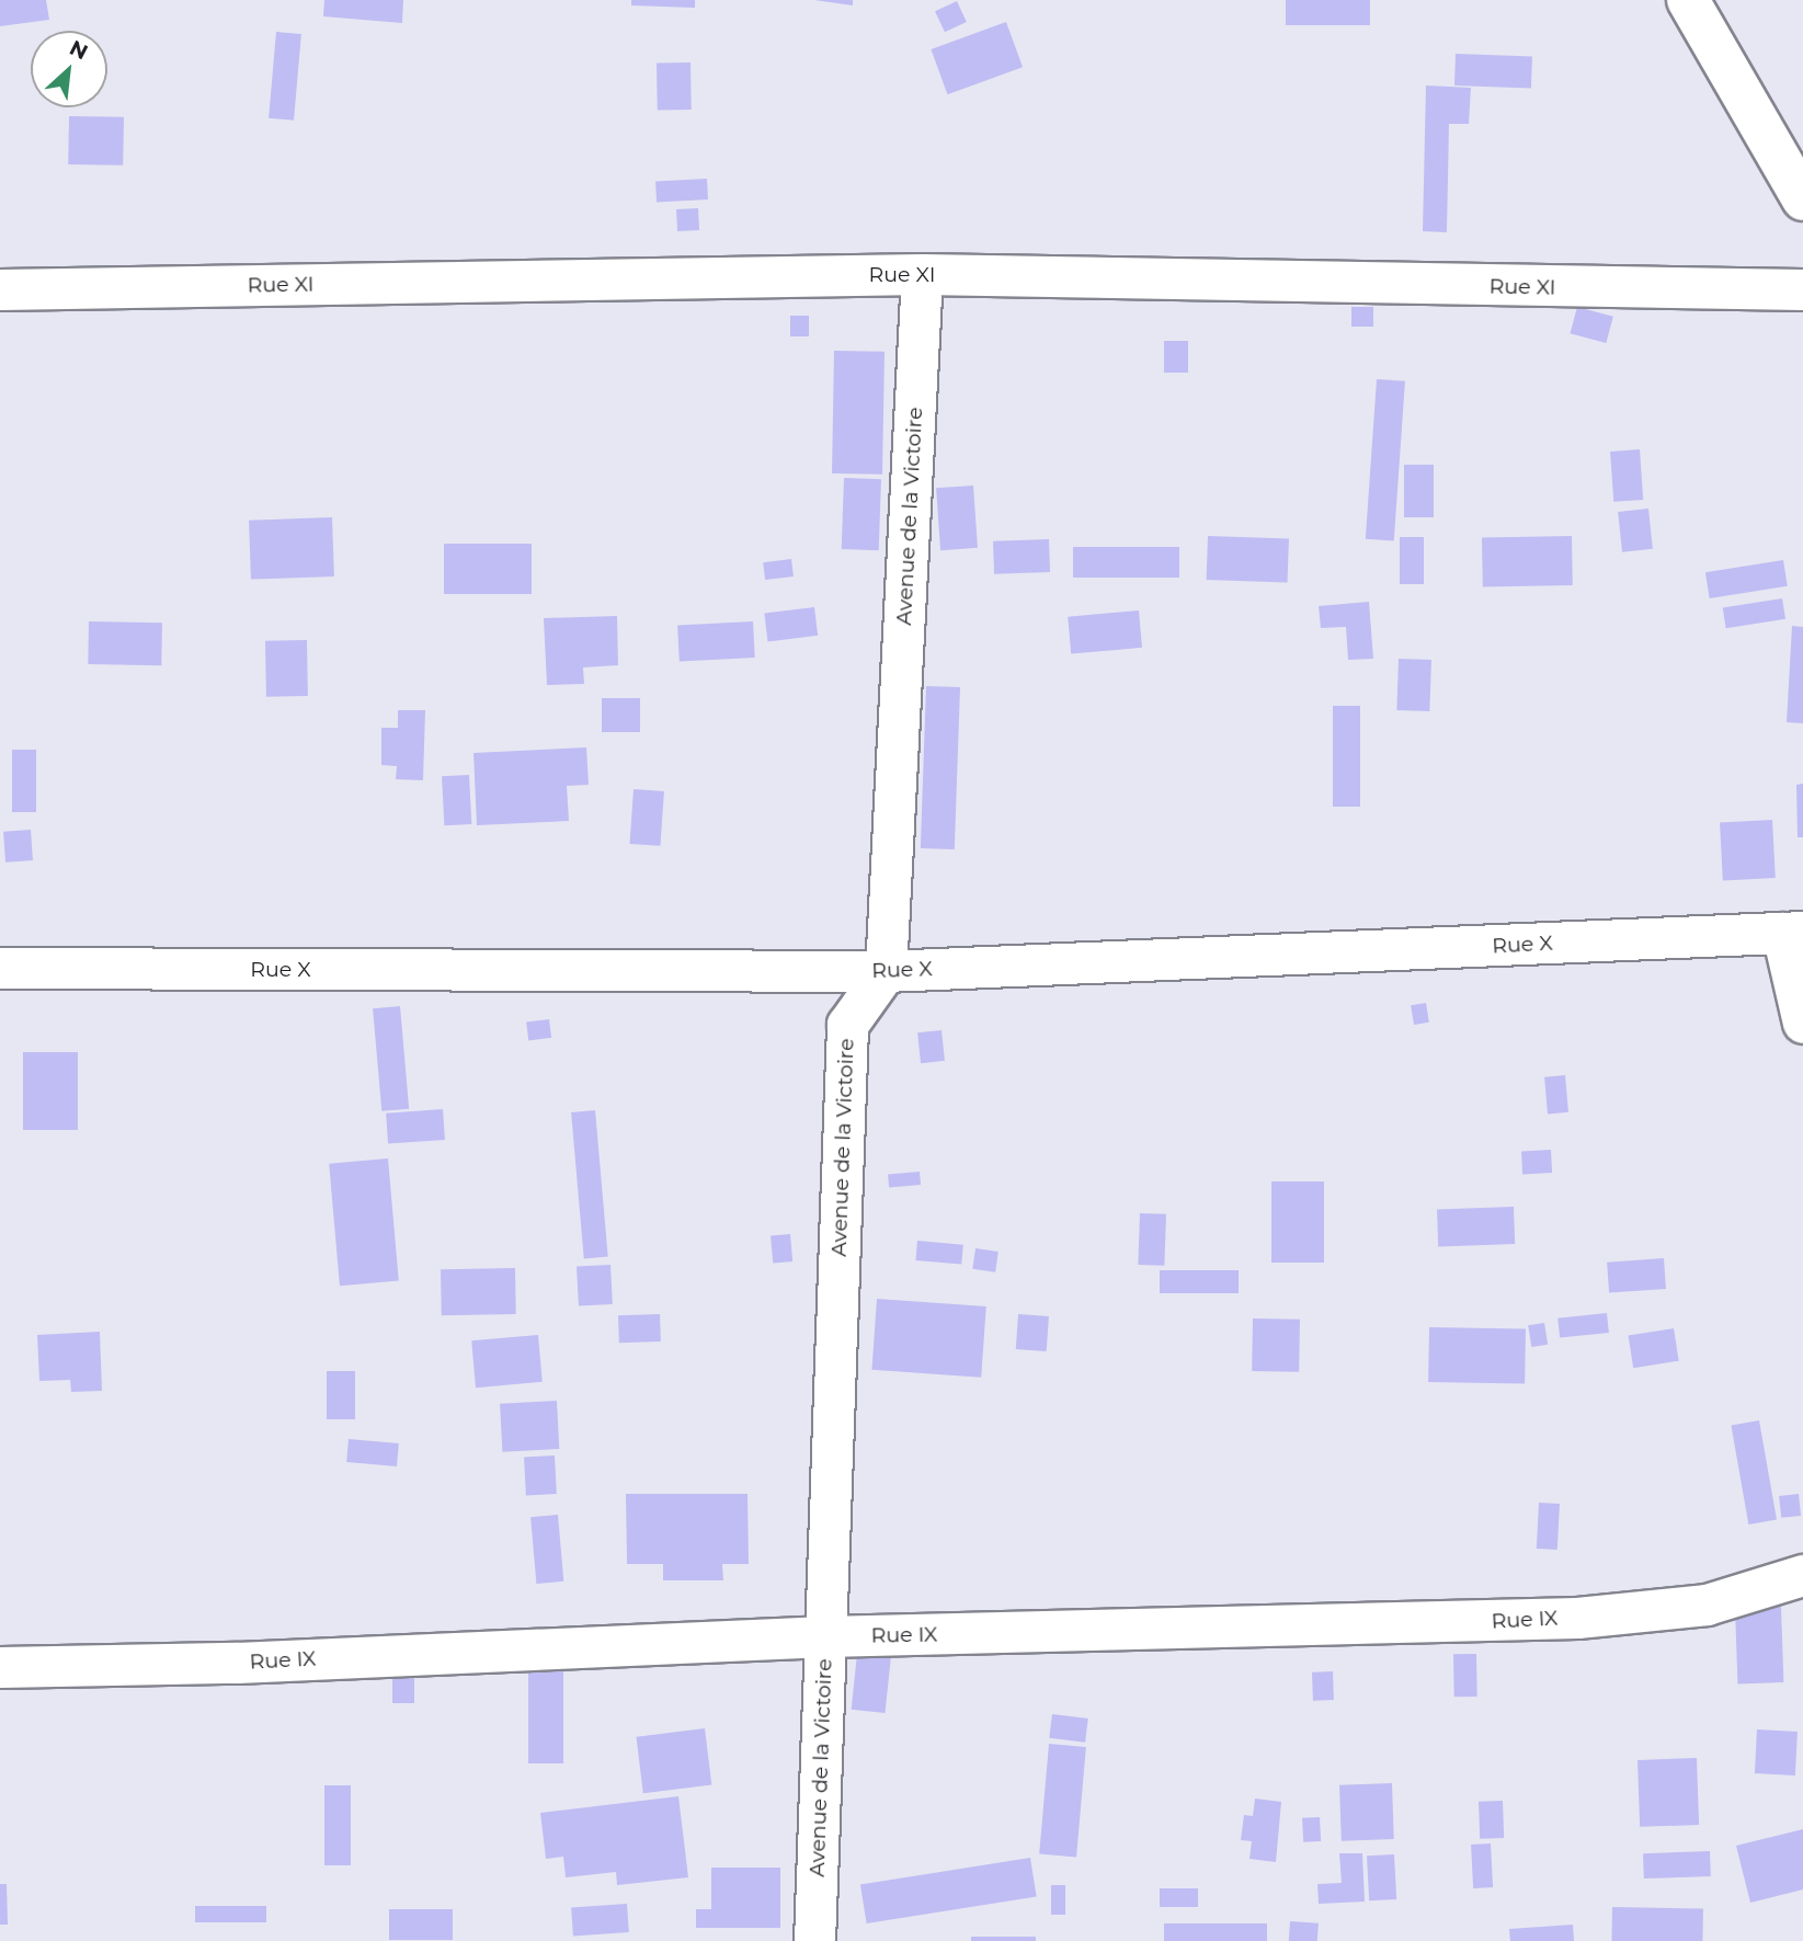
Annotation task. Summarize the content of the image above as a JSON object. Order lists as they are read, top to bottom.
{
  "streets": {
    "street": [
      "Rue XI",
      "Avenue de la Victoire",
      "Rue X",
      "Rue IX"
    ]
  },
  "crossings": [
    ["Rue XI", "Avenue de la Victoire"],
    ["Avenue de la Victoire", "Rue X"],
    ["Avenue de la Victoire", "Rue IX"]
  ],
  "north": "top right"
}
